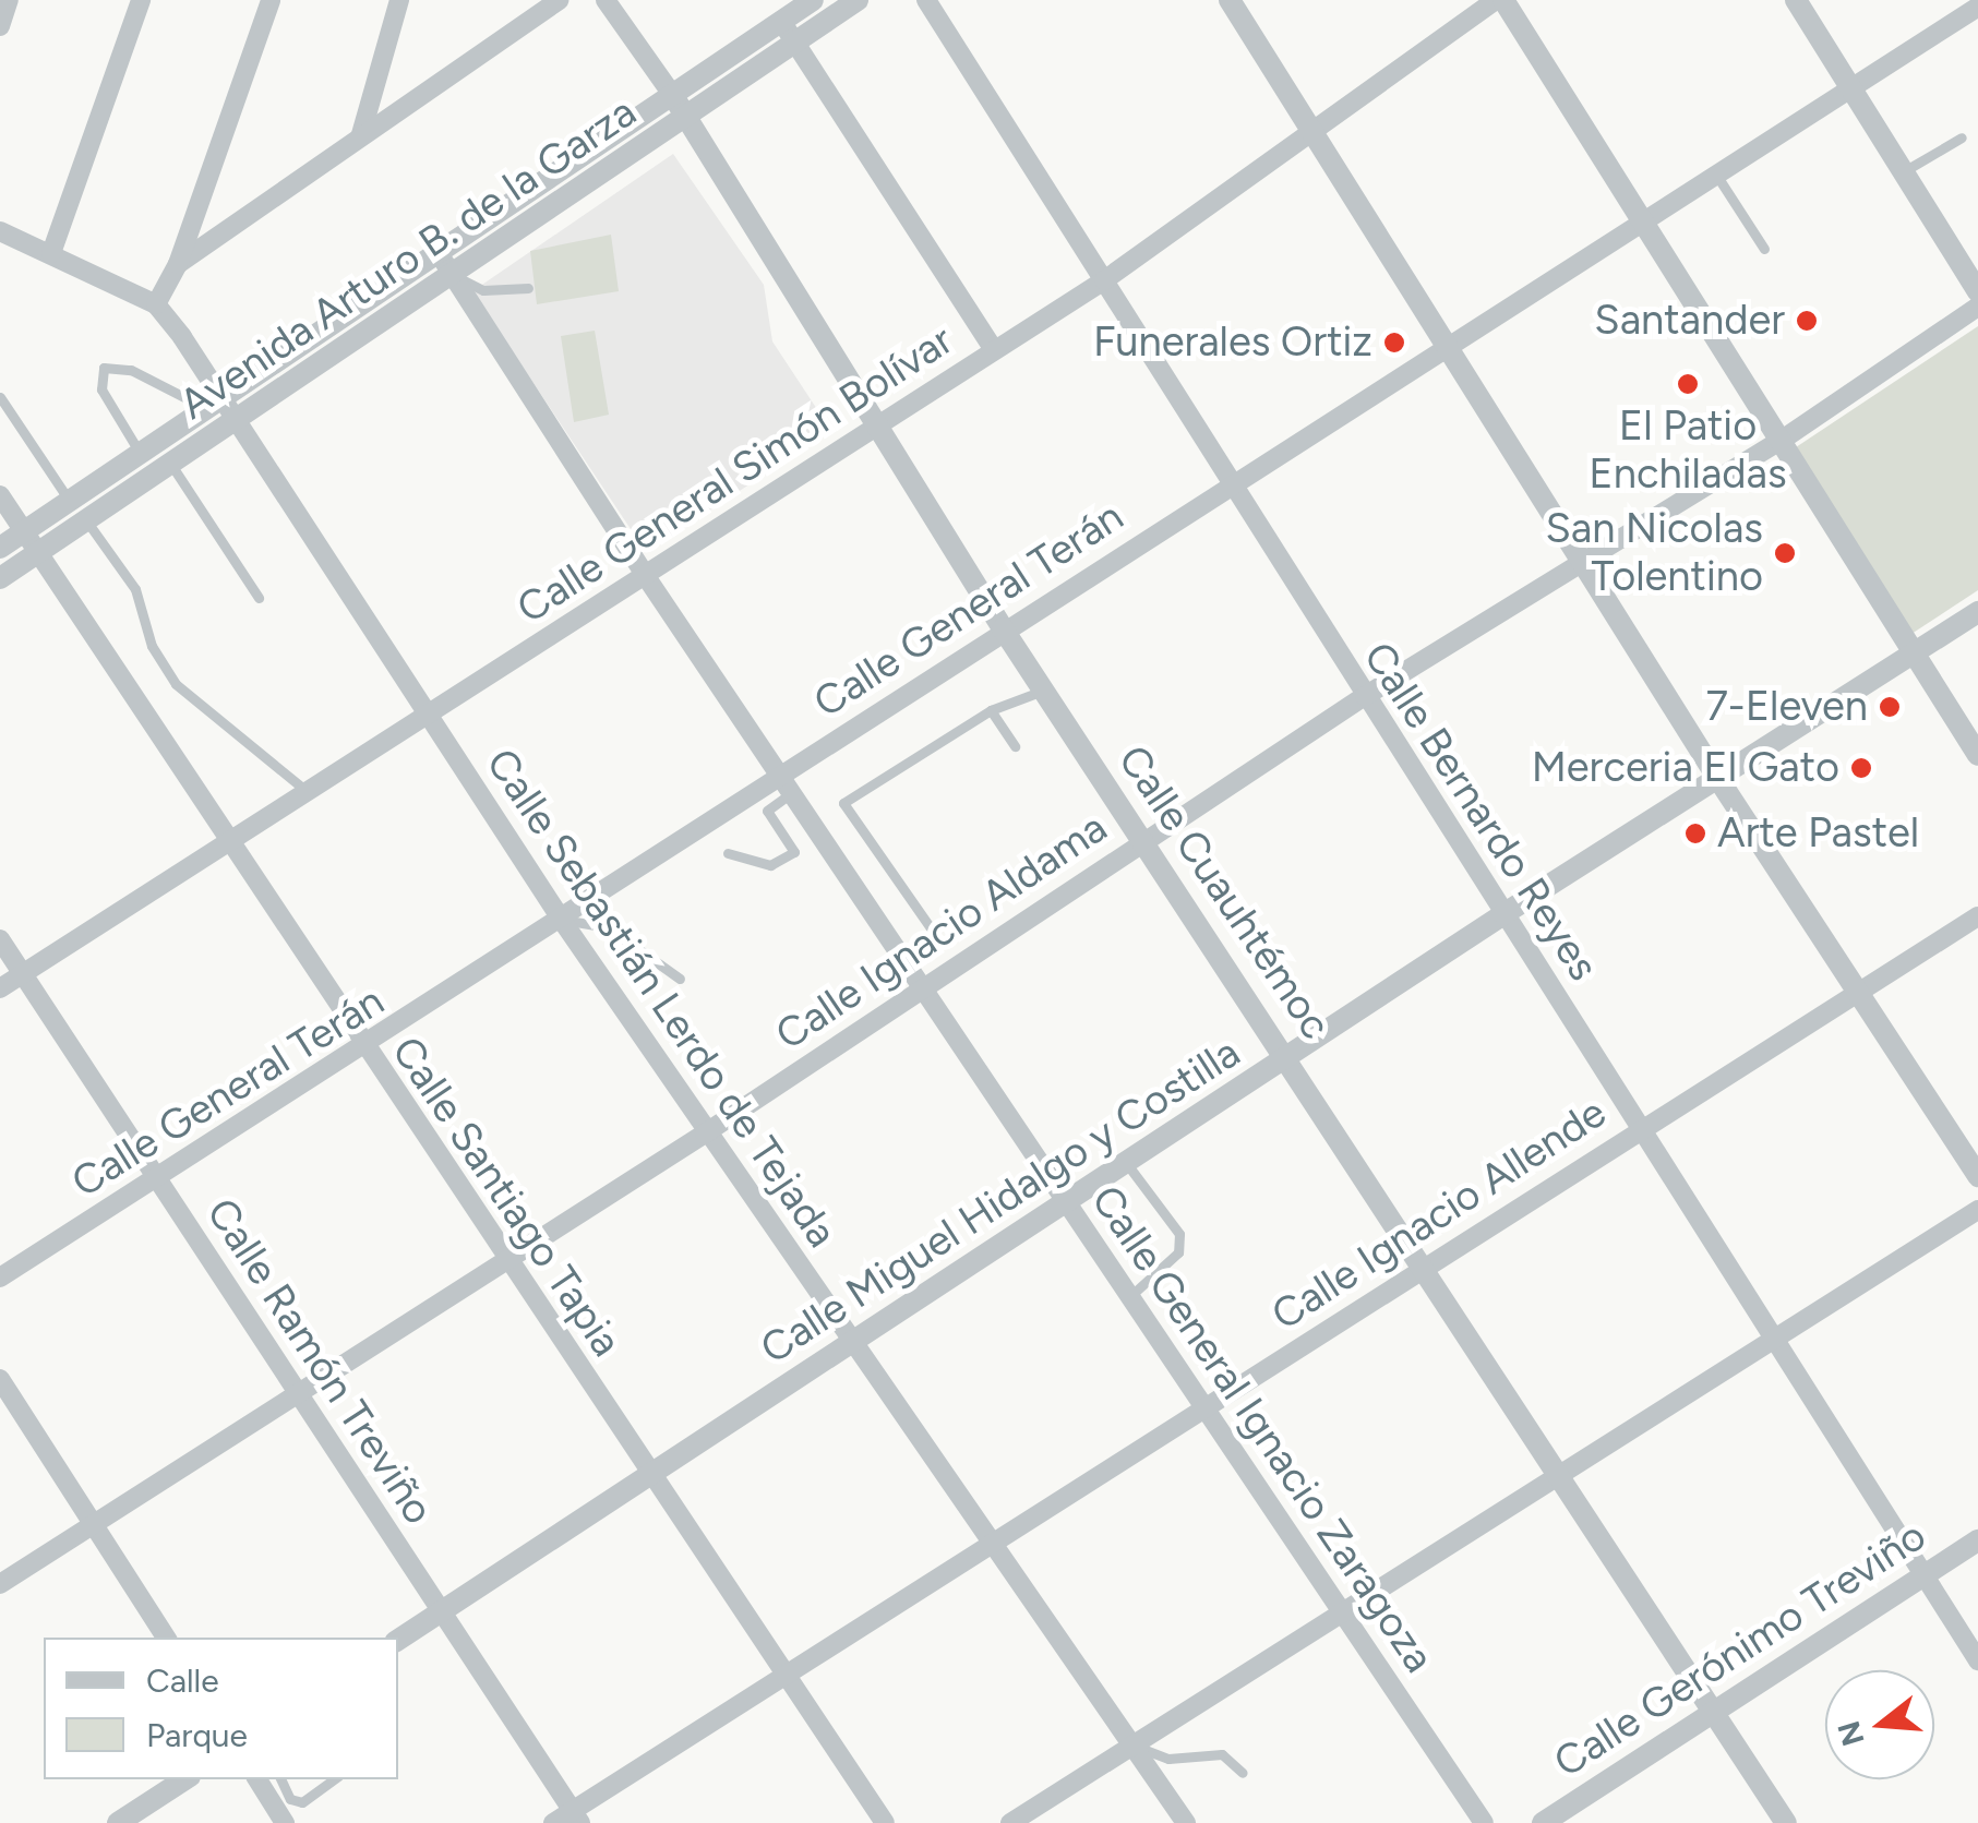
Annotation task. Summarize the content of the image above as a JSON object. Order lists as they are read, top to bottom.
{
  "streets": {
    "street": [
      "Avenida Arturo B. de la Garza",
      "Calle General Simón Bolívar",
      "Calle General Terán",
      "Calle Bernardo Reyes",
      "Calle Cuauhtémoc",
      "Calle Ignacio Aldama",
      "Calle Sebastián Lerdo de Tejada",
      "Calle Santiago Tapia",
      "Calle Miguel Hidalgo y Costilla",
      "Calle Ignacio Allende",
      "Calle Ramón Treviño",
      "Calle General Ignacio Zaragoza",
      "Calle Gerónimo Treviño"
    ]
  },
  "crossings": [
    ["Avenida Arturo B. de la Garza", "Calle Cuauhtémoc"],
    ["Avenida Arturo B. de la Garza", "Calle Sebastián Lerdo de Tejada"],
    ["Avenida Arturo B. de la Garza", "Calle Santiago Tapia"],
    ["Avenida Arturo B. de la Garza", "Calle General Ignacio Zaragoza"],
    ["Calle General Simón Bolívar", "Calle Bernardo Reyes"],
    ["Calle General Simón Bolívar", "Calle Cuauhtémoc"],
    ["Calle General Simón Bolívar", "Calle Sebastián Lerdo de Tejada"],
    ["Calle General Simón Bolívar", "Calle Santiago Tapia"],
    ["Calle General Simón Bolívar", "Calle Ramón Treviño"],
    ["Calle General Simón Bolívar", "Calle General Ignacio Zaragoza"],
    ["Calle General Terán", "Calle Bernardo Reyes"],
    ["Calle General Terán", "Calle Cuauhtémoc"],
    ["Calle General Terán", "Calle Sebastián Lerdo de Tejada"],
    ["Calle General Terán", "Calle Santiago Tapia"],
    ["Calle General Terán", "Calle Ramón Treviño"],
    ["Calle General Terán", "Calle General Ignacio Zaragoza"],
    ["Calle Bernardo Reyes", "Calle Ignacio Aldama"],
    ["Calle Bernardo Reyes", "Calle Miguel Hidalgo y Costilla"],
    ["Calle Bernardo Reyes", "Calle Ignacio Allende"],
    ["Calle Bernardo Reyes", "Calle Gerónimo Treviño"],
    ["Calle Cuauhtémoc", "Calle Ignacio Aldama"],
    ["Calle Cuauhtémoc", "Calle Miguel Hidalgo y Costilla"],
    ["Calle Cuauhtémoc", "Calle Ignacio Allende"],
    ["Calle Cuauhtémoc", "Calle Gerónimo Treviño"],
    ["Calle Ignacio Aldama", "Calle Sebastián Lerdo de Tejada"],
    ["Calle Ignacio Aldama", "Calle Santiago Tapia"],
    ["Calle Ignacio Aldama", "Calle Ramón Treviño"],
    ["Calle Ignacio Aldama", "Calle General Ignacio Zaragoza"],
    ["Calle Sebastián Lerdo de Tejada", "Calle Miguel Hidalgo y Costilla"],
    ["Calle Sebastián Lerdo de Tejada", "Calle Ignacio Allende"],
    ["Calle Santiago Tapia", "Calle Miguel Hidalgo y Costilla"],
    ["Calle Santiago Tapia", "Calle Ignacio Allende"],
    ["Calle Miguel Hidalgo y Costilla", "Calle Ramón Treviño"],
    ["Calle Miguel Hidalgo y Costilla", "Calle General Ignacio Zaragoza"],
    ["Calle Ignacio Allende", "Calle Ramón Treviño"],
    ["Calle Ignacio Allende", "Calle General Ignacio Zaragoza"]
  ],
  "places": [
    "Santander",
    "Funerales Ortiz",
    "El Patio Enchiladas",
    "San Nicolas Tolentino",
    "7-Eleven",
    "Merceria El Gato",
    "Arte Pastel"
  ],
  "legend": ["Calle", "Parque"],
  "north": "left"
}
